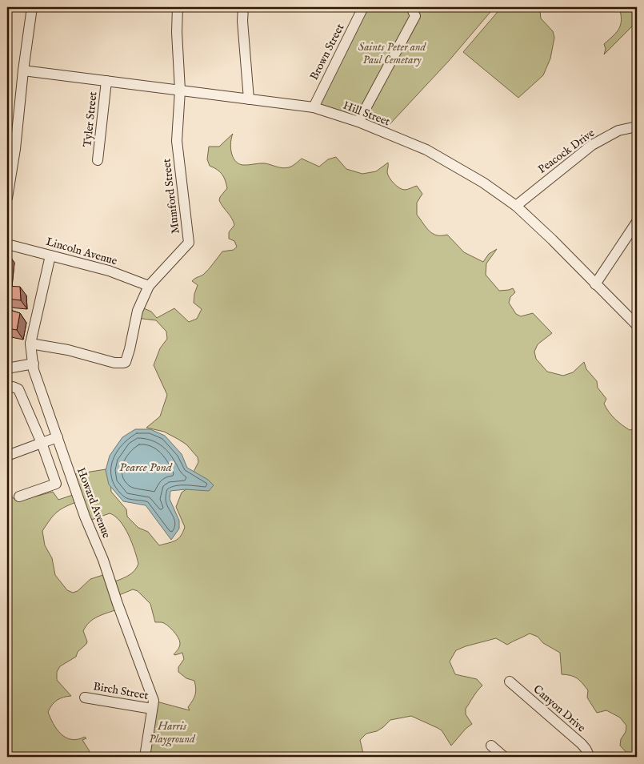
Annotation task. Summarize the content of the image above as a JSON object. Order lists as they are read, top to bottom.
{
  "streets": {
    "street": [
      "Brown Street",
      "Hill Street",
      "Tyler Street",
      "Peacock Drive",
      "Mumford Street",
      "Lincoln Avenue",
      "Howard Avenue",
      "Birch Street",
      "Canyon Drive"
    ]
  },
  "crossings": [
    ["Brown Street", "Hill Street"],
    ["Hill Street", "Tyler Street"],
    ["Hill Street", "Peacock Drive"],
    ["Hill Street", "Mumford Street"],
    ["Mumford Street", "Lincoln Avenue"],
    ["Mumford Street", "Howard Avenue"],
    ["Lincoln Avenue", "Howard Avenue"],
    ["Howard Avenue", "Birch Street"]
  ],
  "water": ["Pearce Pond"],
  "parks": ["Saints Peter and Paul Cemetary", "Harris Playground"]
}
